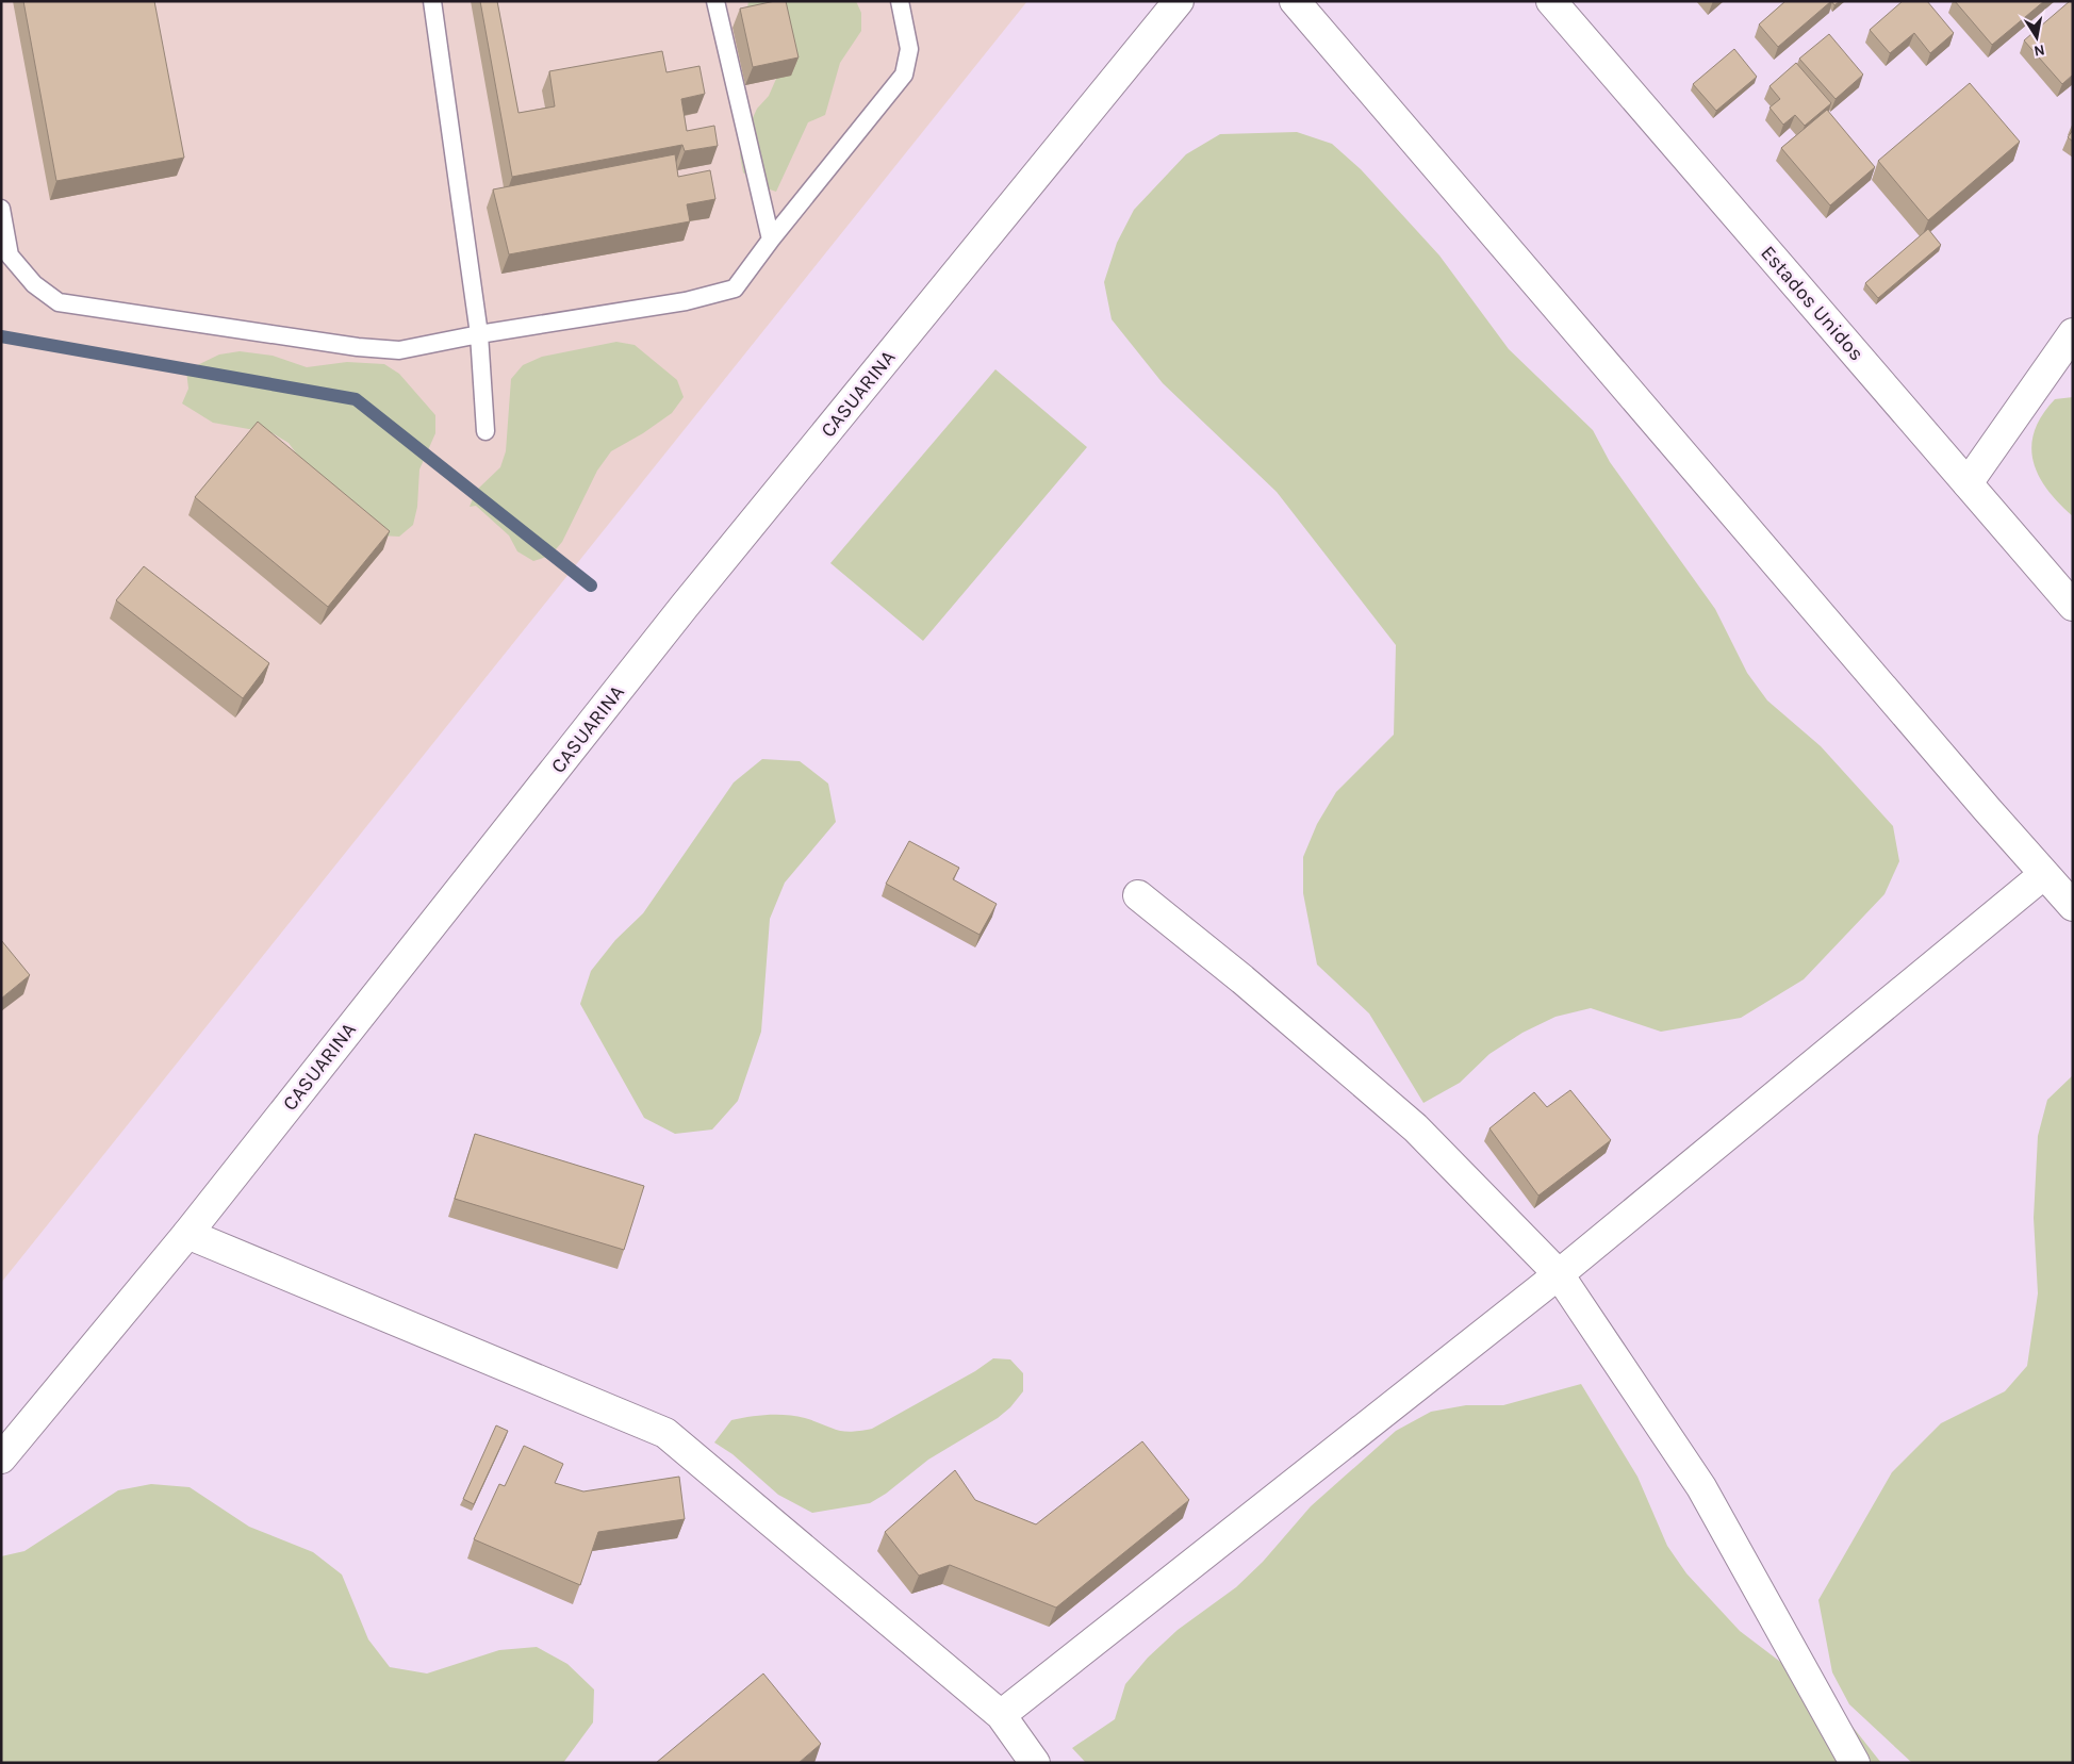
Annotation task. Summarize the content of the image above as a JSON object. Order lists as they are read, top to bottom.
{
  "streets": {
    "street": ["Estados Unidos", "CASUARINA"]
  },
  "north": "bottom"
}
